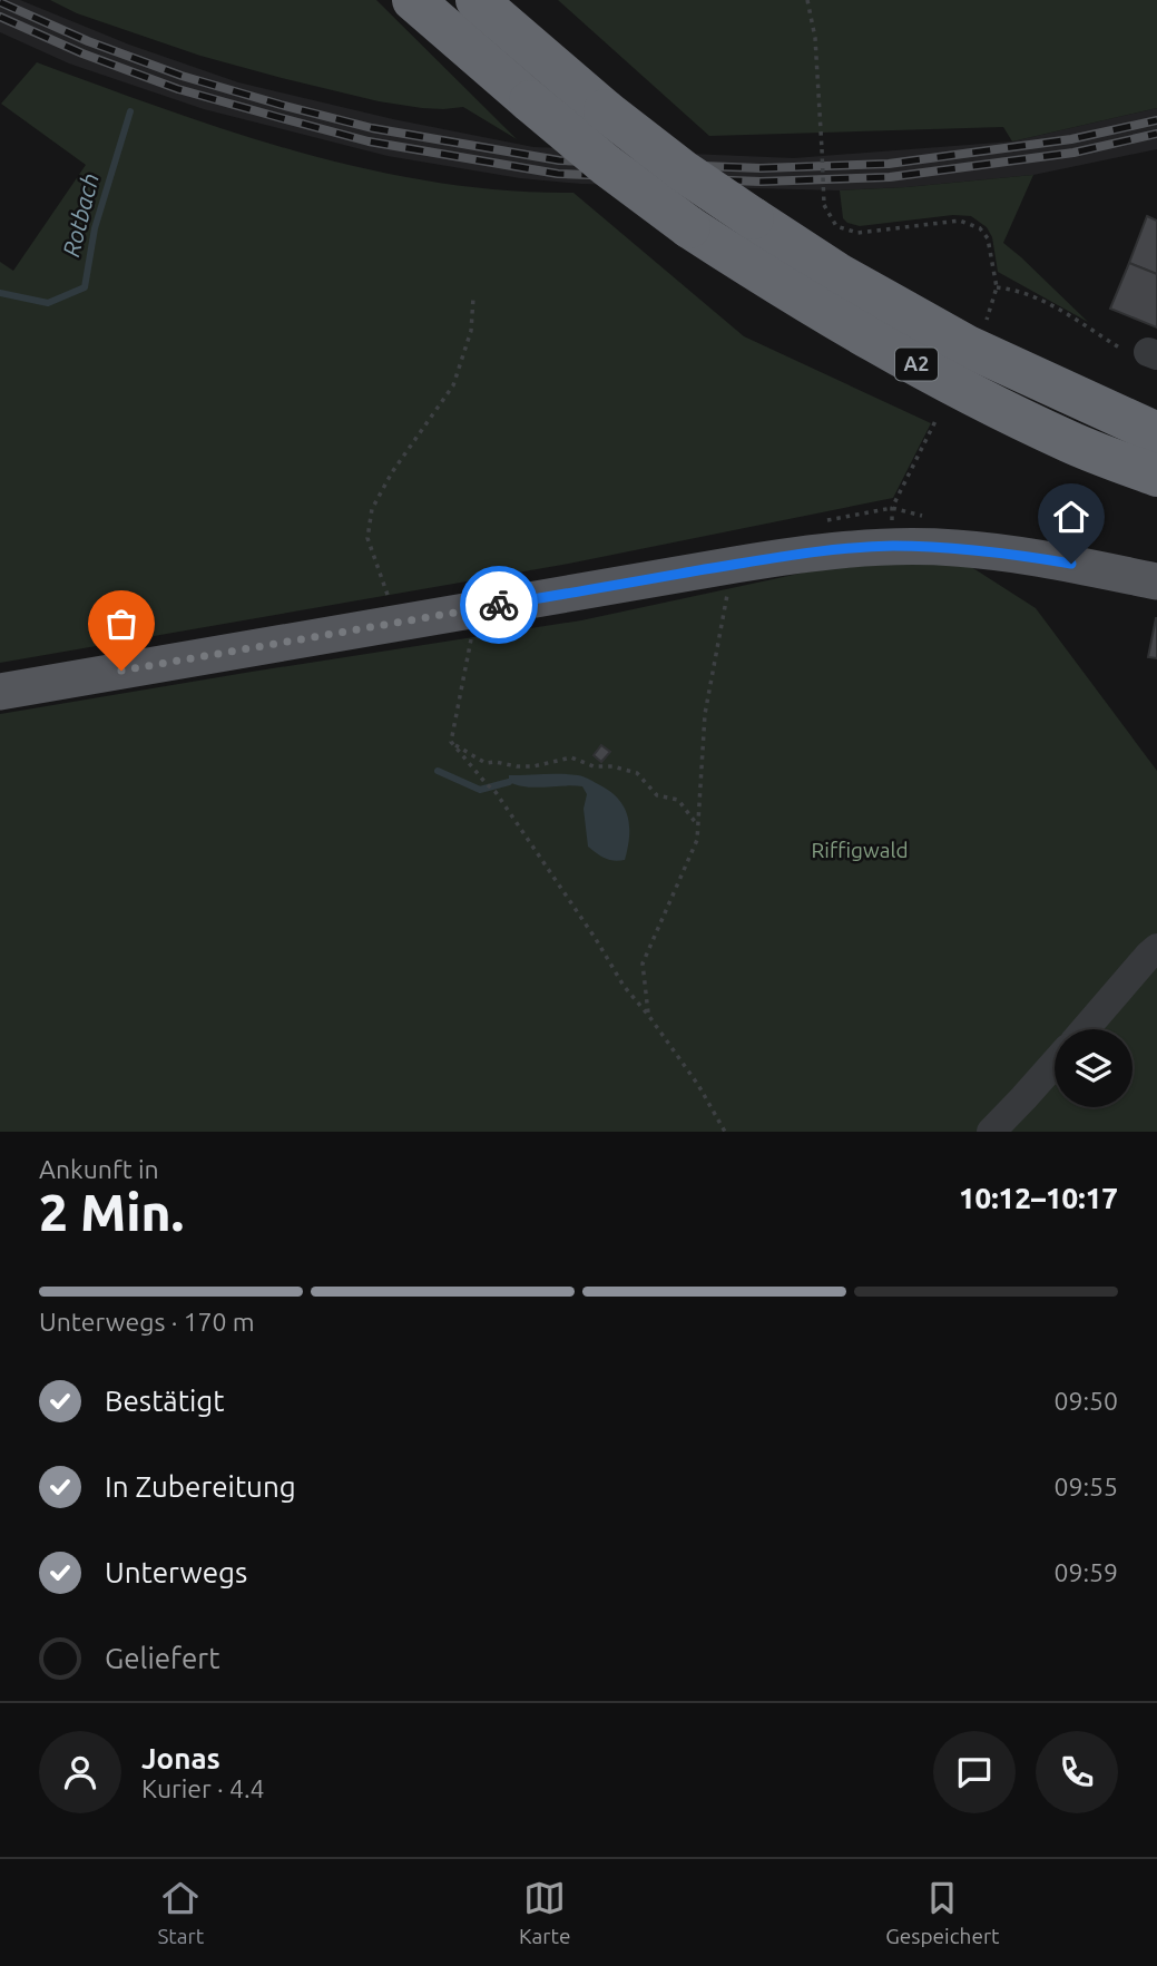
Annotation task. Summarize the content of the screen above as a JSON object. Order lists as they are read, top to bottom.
{
  "streets": {
    "highway": ["A2"]
  },
  "water": ["Rotbach"],
  "parks": ["Riffigwald"],
  "page": {
    "heading": ["2 Min.", "Ankunft in", "10:12–10:17"],
    "panel": ["Jonas", "Kurier · 4.4"],
    "bar": "Unterwegs · 170 m",
    "list": [
      ["Bestätigt", "09:50"],
      ["In Zubereitung", "09:55"],
      ["Unterwegs", "09:59"],
      "Geliefert"
    ],
    "tabs": ["Start", "Karte", "Gespeichert"]
  }
}
